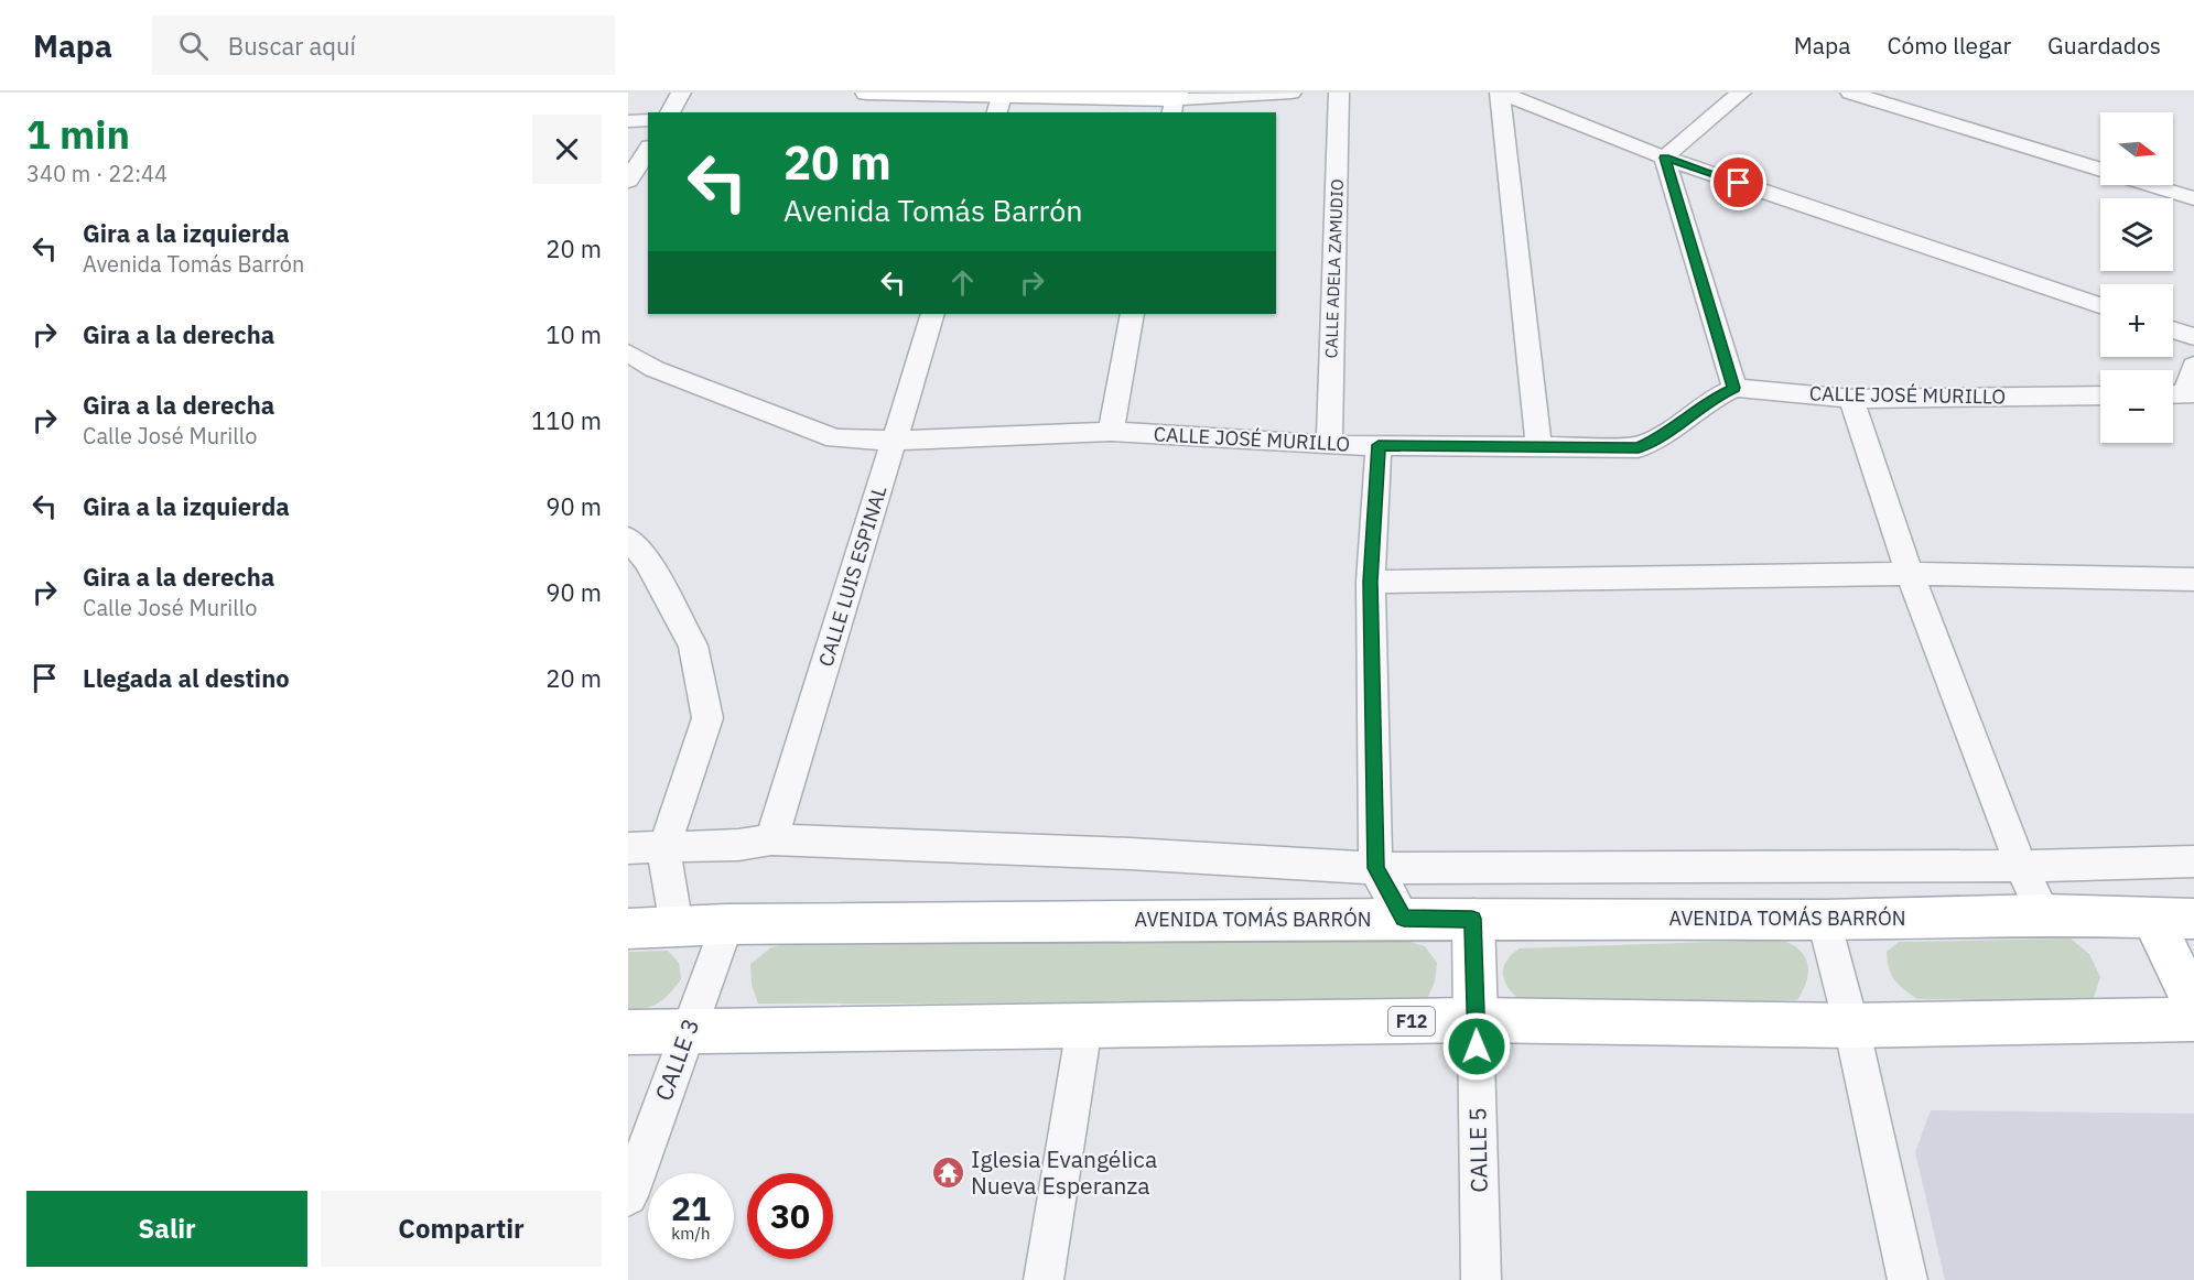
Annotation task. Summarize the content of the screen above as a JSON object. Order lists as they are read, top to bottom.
{
  "streets": {
    "main road": ["AVENIDA TOMÁS BARRÓN", "F12"],
    "street": [
      "CALLE ADELA ZAMUDIO",
      "CALLE JOSÉ MURILLO",
      "CALLE LUIS ESPINAL",
      "CALLE 3",
      "CALLE 5"
    ]
  },
  "crossings": [
    ["CALLE ADELA ZAMUDIO", "CALLE JOSÉ MURILLO"],
    ["CALLE JOSÉ MURILLO", "CALLE LUIS ESPINAL"],
    ["AVENIDA TOMÁS BARRÓN", "CALLE 3"],
    ["F12", "CALLE 3"],
    ["F12", "CALLE 5"]
  ],
  "places": {
    "temple": ["Iglesia Evangélica Nueva Esperanza"]
  },
  "north": "right",
  "page": {
    "header": "Mapa",
    "search": "Buscar aquí",
    "nav": ["Mapa", "Cómo llegar", "Guardados"],
    "heading": ["1 min", "340 m · 22:44"],
    "map_buttons": ["+", "−"],
    "turn": ["20 m", "Avenida Tomás Barrón"],
    "list": [
      {
        "name": "Gira a la izquierda",
        "note": "Avenida Tomás Barrón",
        "value": "20 m"
      },
      {
        "name": "Gira a la derecha",
        "value": "10 m"
      },
      {
        "name": "Gira a la derecha",
        "note": "Calle José Murillo",
        "value": "110 m"
      },
      {
        "name": "Gira a la izquierda",
        "value": "90 m"
      },
      {
        "name": "Gira a la derecha",
        "note": "Calle José Murillo",
        "value": "90 m"
      },
      {
        "name": "Llegada al destino",
        "value": "20 m"
      }
    ],
    "speed": "21 km/h",
    "limit": "30",
    "buttons": ["Salir", "Compartir"]
  }
}
